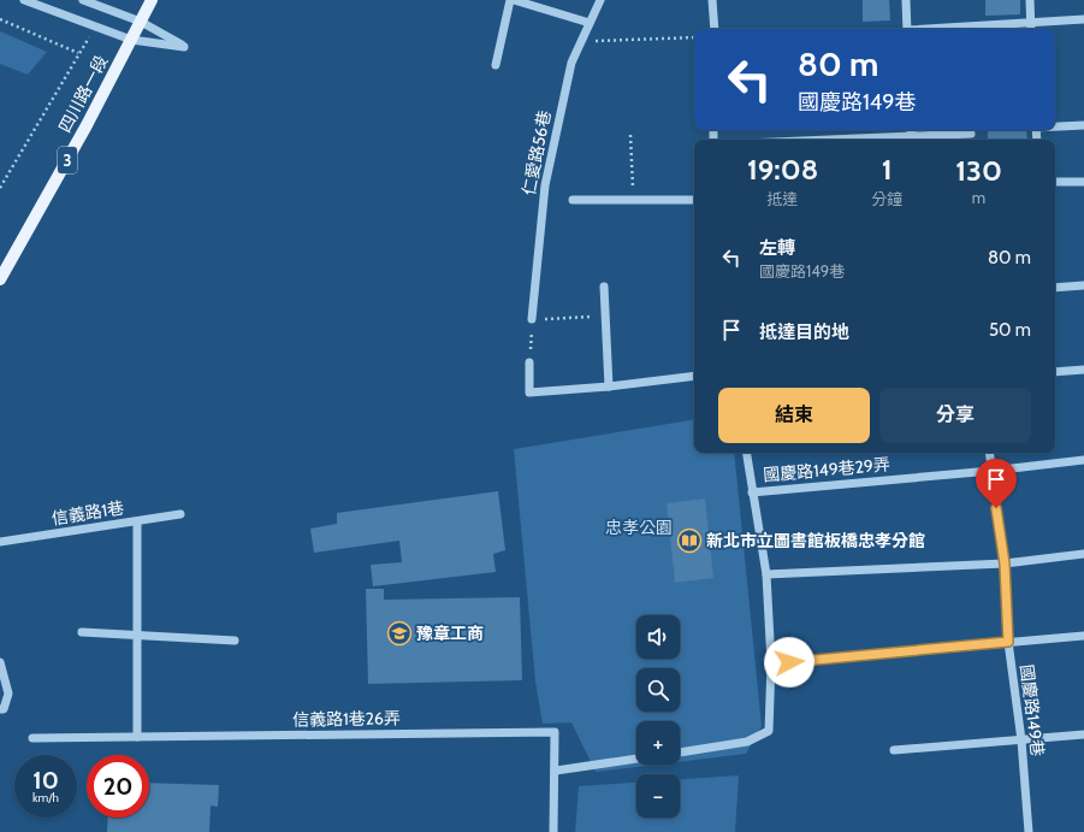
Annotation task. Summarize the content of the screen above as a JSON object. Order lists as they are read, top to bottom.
{
  "streets": {
    "main road": ["四川路一段", "3"],
    "street": [
      "仁愛路56巷",
      "國慶路149巷29弄",
      "信義路1巷",
      "國慶路149巷",
      "信義路1巷26弄"
    ]
  },
  "crossings": [
    ["國慶路149巷29弄", "國慶路149巷"]
  ],
  "parks": ["忠孝公園"],
  "places": {
    "library": ["新北市立圖書館板橋忠孝分館"],
    "school or university": ["豫章工商"]
  },
  "page": {
    "turn": ["80 m", "國慶路149巷"],
    "eta": [
      "19:08",
      "抵達",
      "1",
      "分鐘",
      "130",
      "m"
    ],
    "list": [
      {
        "name": "左轉",
        "note": "國慶路149巷",
        "value": "80 m"
      },
      {
        "name": "抵達目的地",
        "value": "50 m"
      }
    ],
    "buttons": ["結束", "分享"],
    "map_buttons": ["+", "−"],
    "speed": "10 km/h",
    "limit": "20"
  }
}
